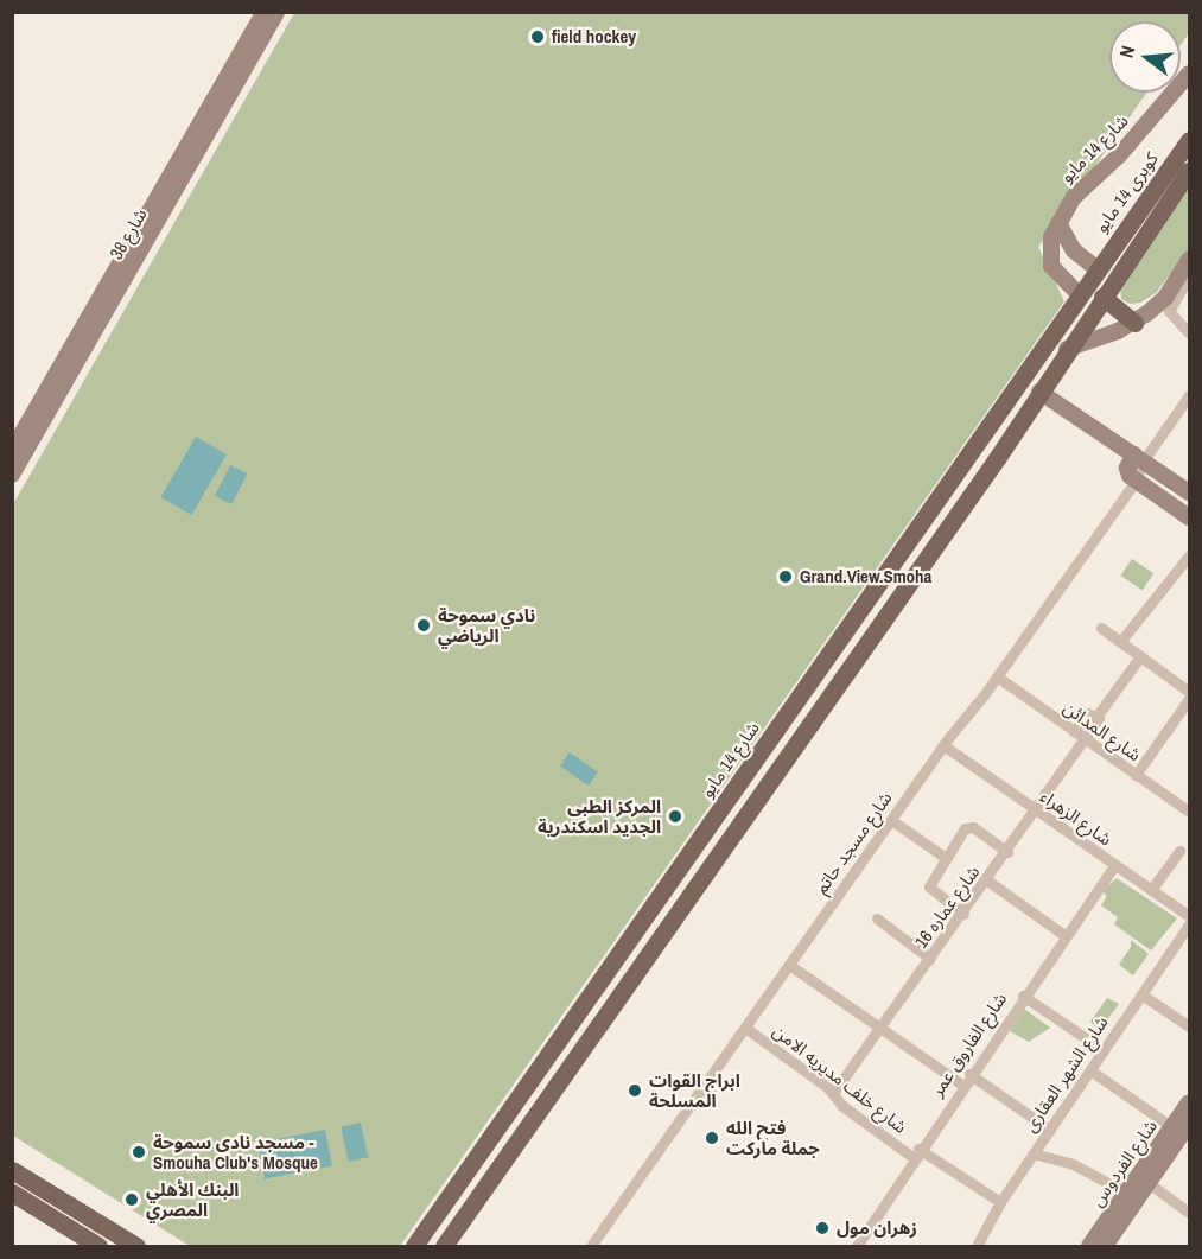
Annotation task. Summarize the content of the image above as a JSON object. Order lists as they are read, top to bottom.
{
  "streets": {
    "main road": ["شارع 14 مايو", "كوبرى 14 مايو"],
    "street": [
      "شارع 38",
      "شارع المدائن",
      "شارع الزهراء",
      "شارع مسجد حاتم",
      "شارع عماره 16",
      "شارع الفاروق عمر",
      "شارع الشهر العقارى",
      "شارع خلف مديريه الامن",
      "شارع الفردوس"
    ]
  },
  "crossings": [
    ["شارع 14 مايو", "كوبرى 14 مايو"],
    ["شارع المدائن", "شارع مسجد حاتم"],
    ["شارع المدائن", "شارع عماره 16"],
    ["شارع الزهراء", "شارع مسجد حاتم"],
    ["شارع الزهراء", "شارع عماره 16"],
    ["شارع الزهراء", "شارع الفاروق عمر"],
    ["شارع مسجد حاتم", "شارع خلف مديريه الامن"],
    ["شارع عماره 16", "شارع خلف مديريه الامن"],
    ["شارع الفاروق عمر", "شارع خلف مديريه الامن"],
    ["شارع الشهر العقارى", "شارع خلف مديريه الامن"]
  ],
  "places": [
    "field hockey",
    "Grand.View.Smoha",
    "نادي سموحة الرياضي",
    "المركز الطبى الجديد اسكندرية",
    "ابراج القوات المسلحة",
    "فتح الله جملة ماركت",
    "مسجد نادى سموحة - Smouha Club's Mosque",
    "البنك الأهلي المصري",
    "زهران مول"
  ],
  "north": "left"
}
